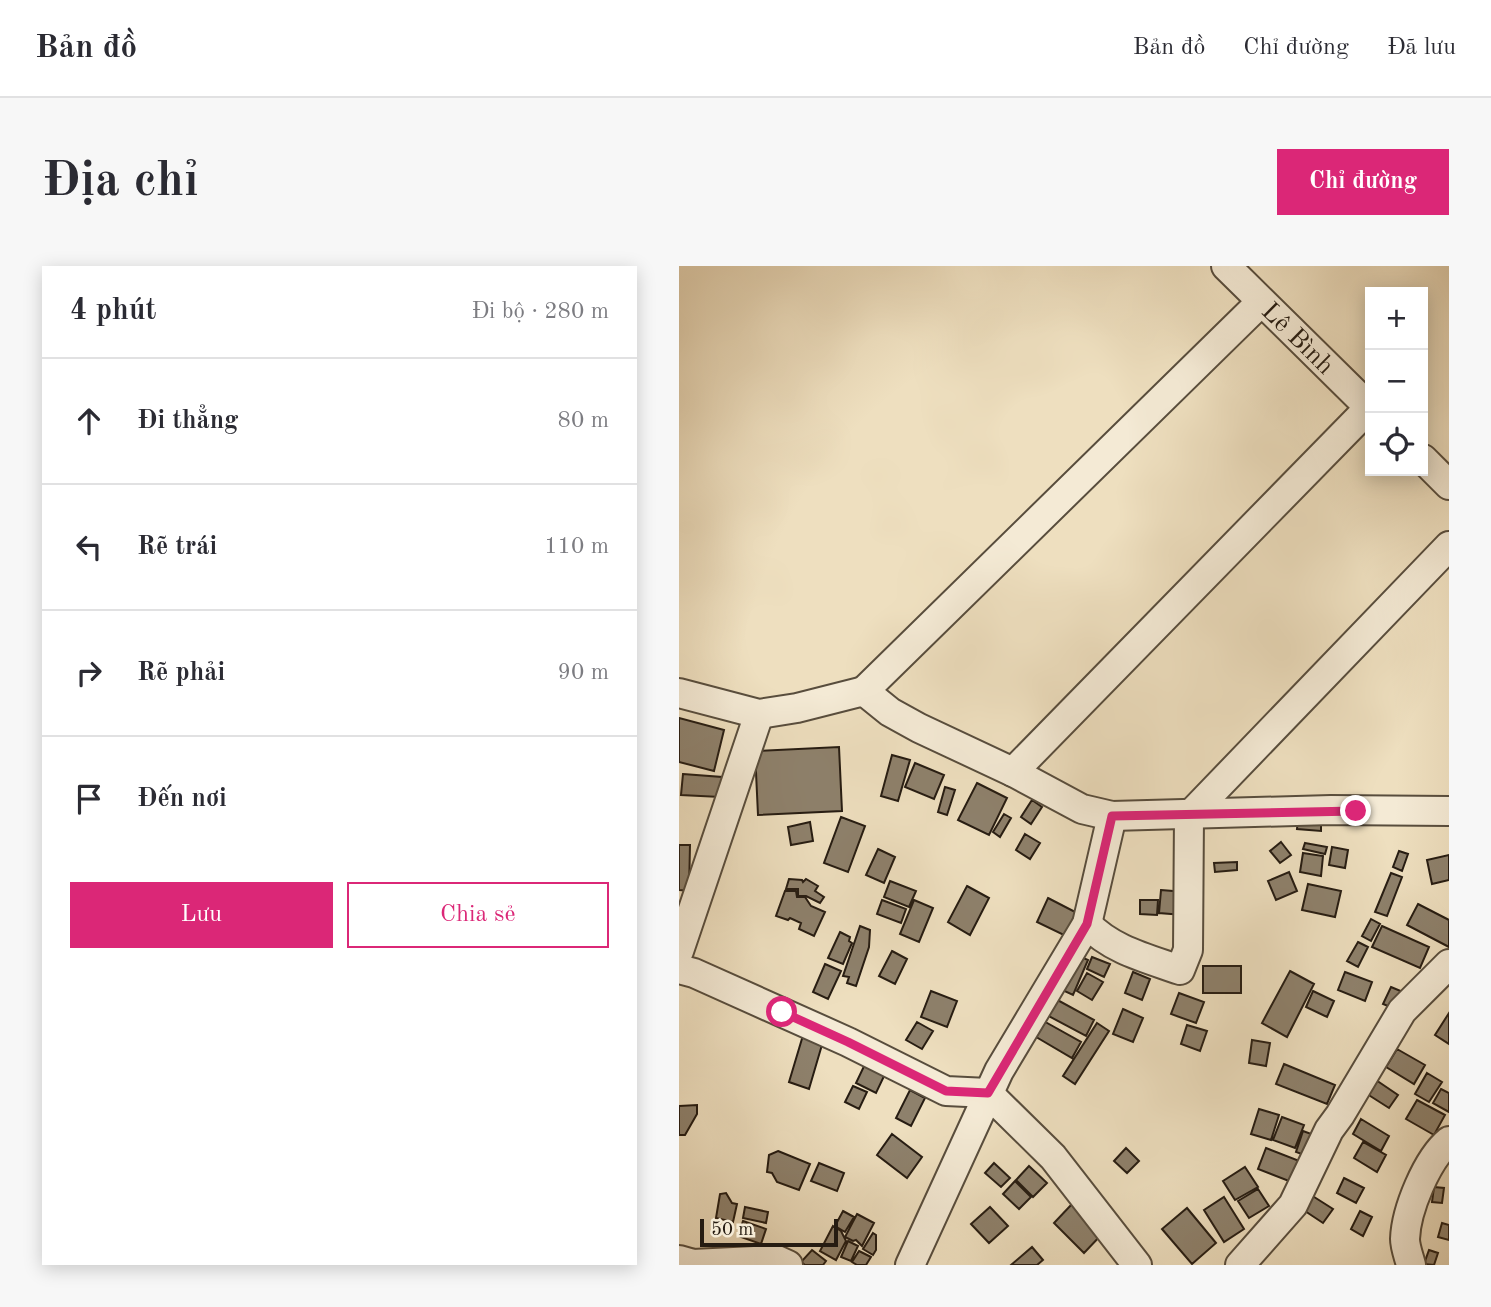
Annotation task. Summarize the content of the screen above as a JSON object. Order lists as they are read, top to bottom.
{
  "streets": {
    "street": ["Lê Bình"]
  },
  "scale_bar": "50 m",
  "page": {
    "header": "Bản đồ",
    "nav": ["Bản đồ", "Chỉ đường", "Đã lưu"],
    "buttons": [
      "Chỉ đường",
      ["Lưu", "Chia sẻ"]
    ],
    "title": "Địa chỉ",
    "heading": ["4 phút", "Đi bộ · 280 m"],
    "map_buttons": ["+", "−"],
    "list": [
      ["Đi thẳng", "80 m"],
      ["Rẽ trái", "110 m"],
      ["Rẽ phải", "90 m"],
      "Đến nơi"
    ],
    "scale": "50 m"
  }
}
